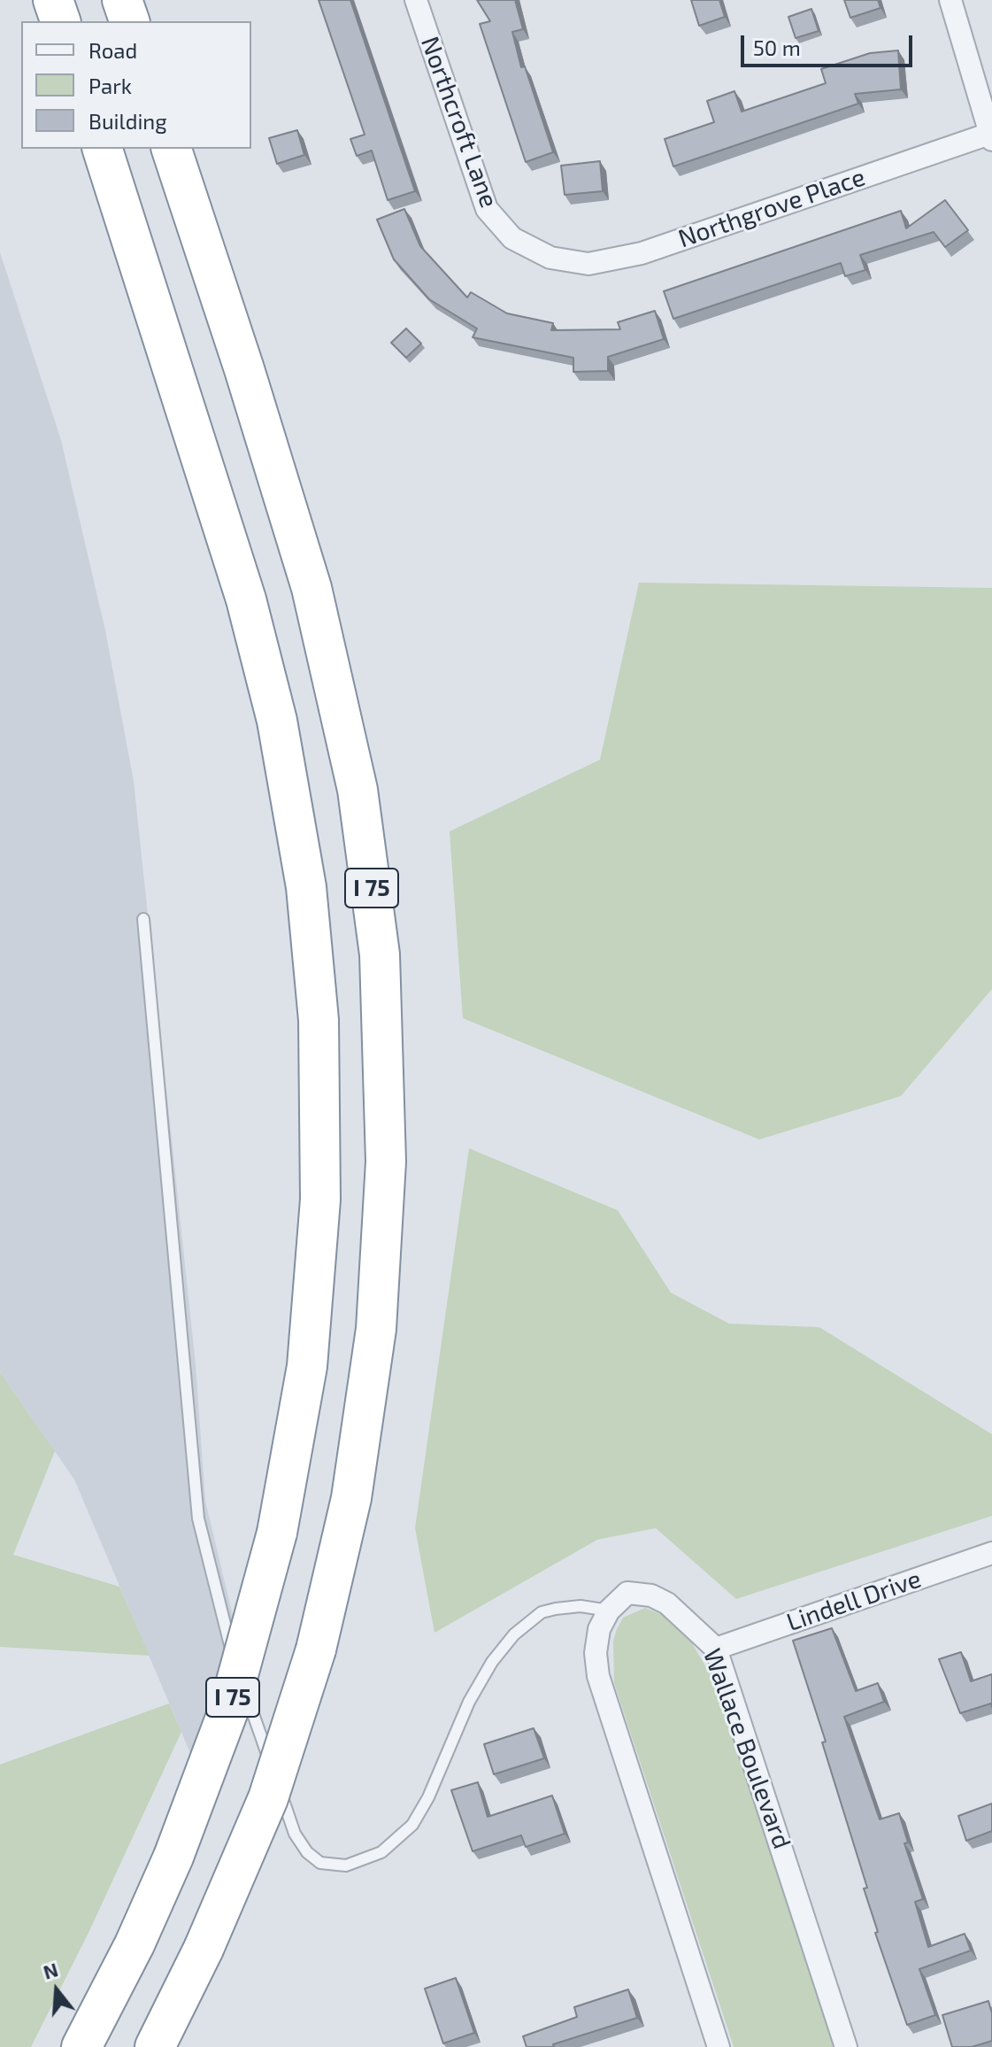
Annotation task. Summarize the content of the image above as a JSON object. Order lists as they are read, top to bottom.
{
  "streets": {
    "highway": ["I 75"],
    "street": [
      "Northcroft Lane",
      "Northgrove Place",
      "Lindell Drive",
      "Wallace Boulevard"
    ]
  },
  "crossings": [
    ["Northcroft Lane", "Northgrove Place"],
    ["Lindell Drive", "Wallace Boulevard"]
  ],
  "legend": ["Road", "Park", "Building"],
  "scale_bar": "50 m",
  "north": "top"
}
